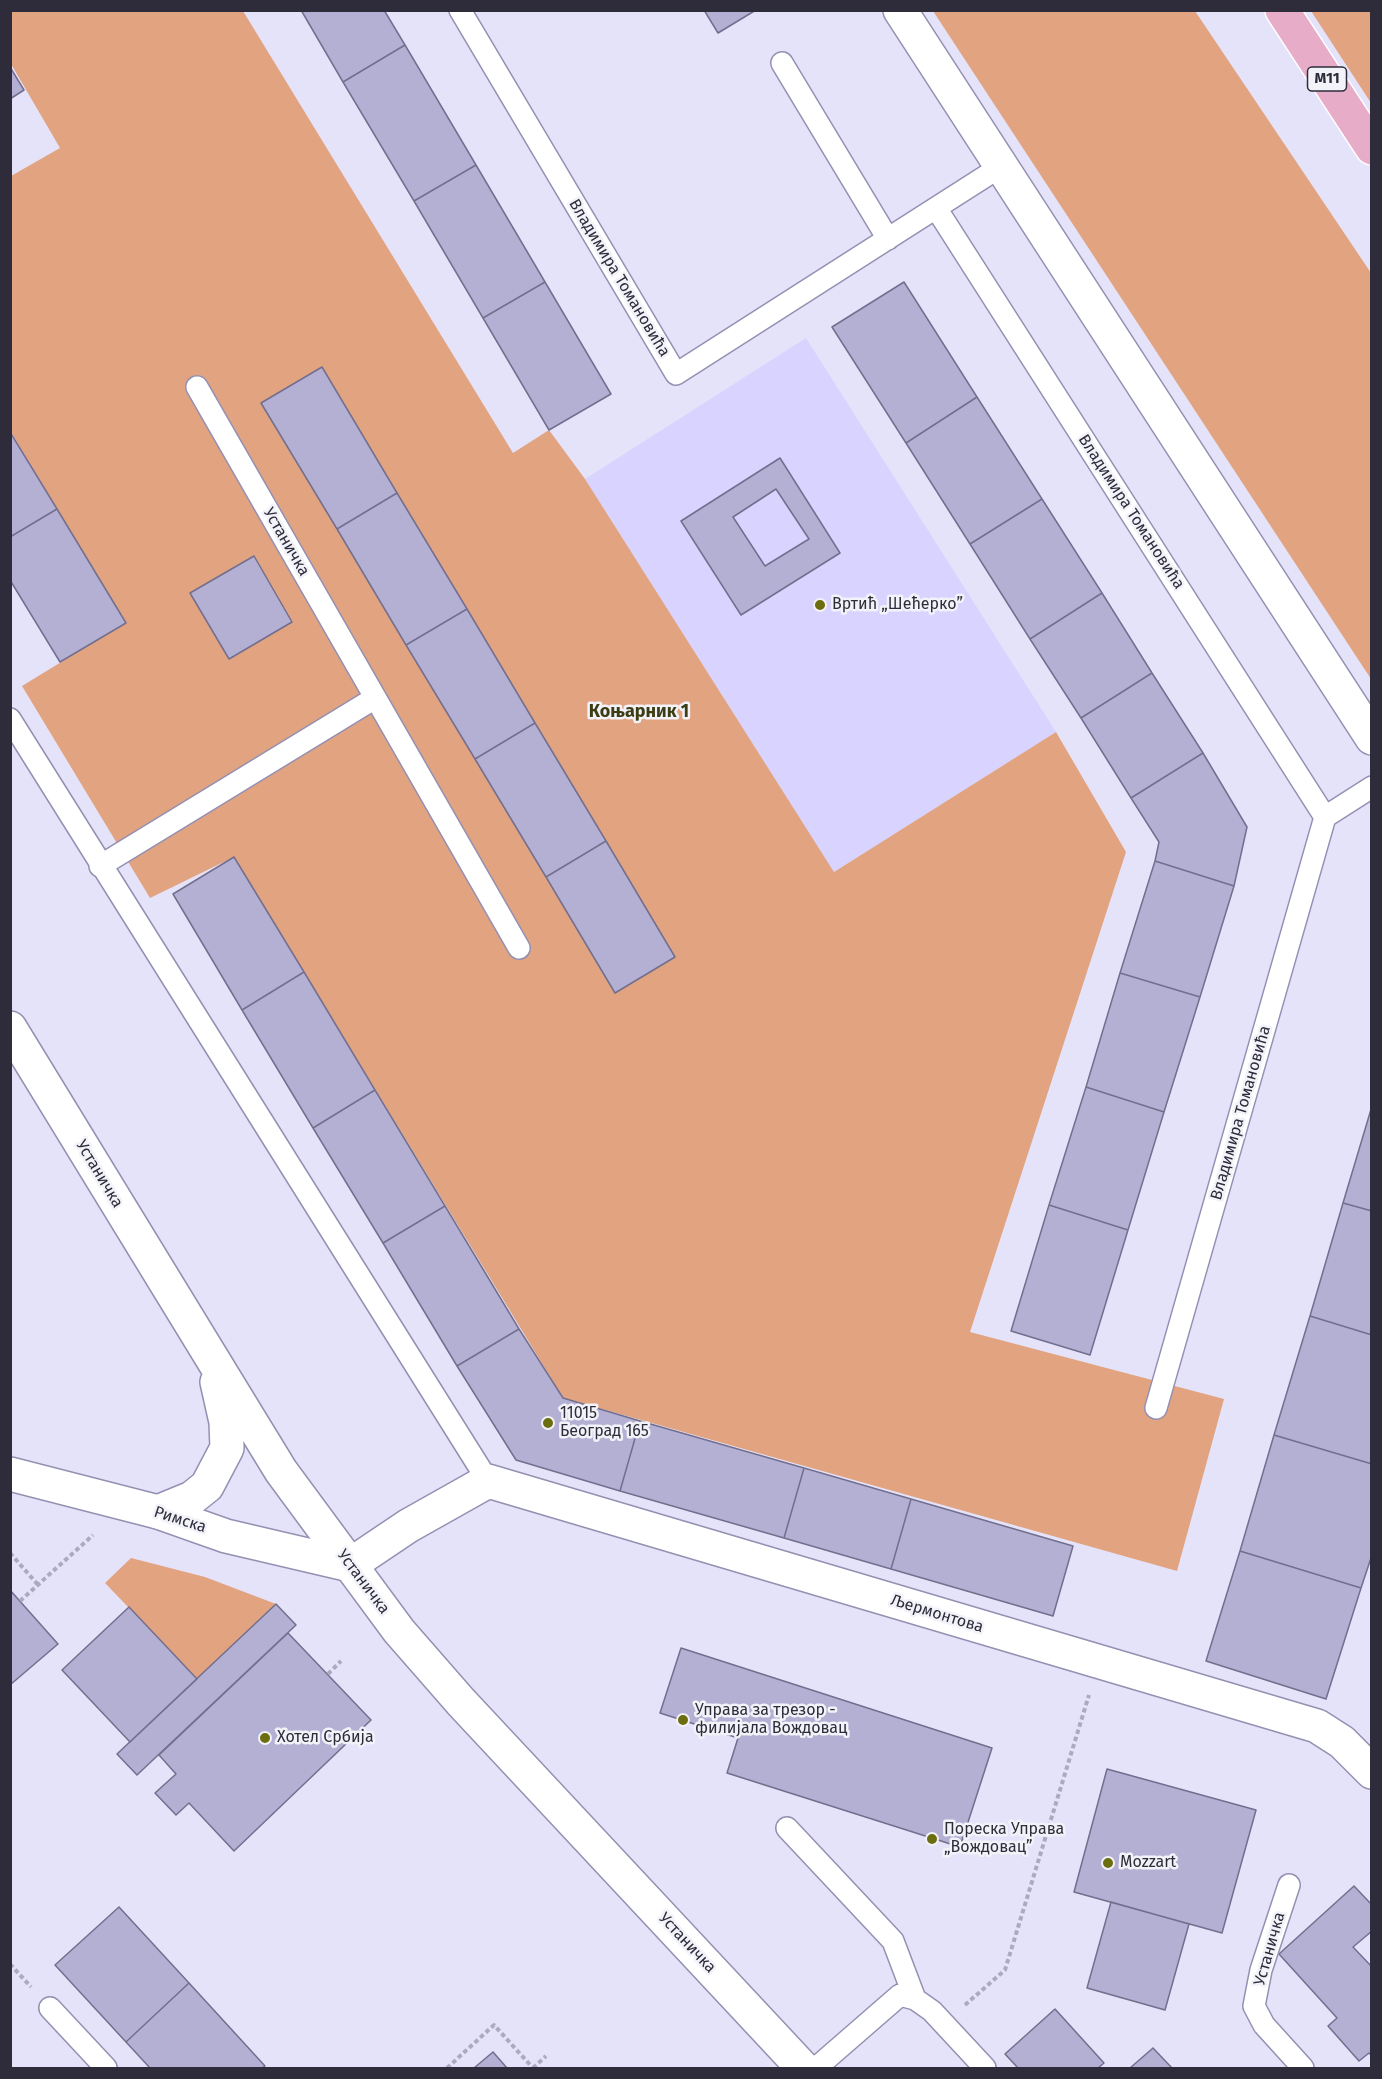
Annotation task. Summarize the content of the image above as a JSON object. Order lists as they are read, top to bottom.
{
  "streets": {
    "highway": ["M11"],
    "street": ["Устаничка", "Римска", "Љермонтова"],
    "lane": ["Владимира Томановића"]
  },
  "crossings": [
    ["Устаничка", "Римска"]
  ],
  "districts": ["Коњарник 1"],
  "places": [
    "Вртић „Шећерко”",
    "11015 Београд 165",
    "Управа за трезор - филијала Вождовац",
    "Хотел Србија",
    "Пореска Управа „Вождовац”",
    "Mozzart"
  ]
}
